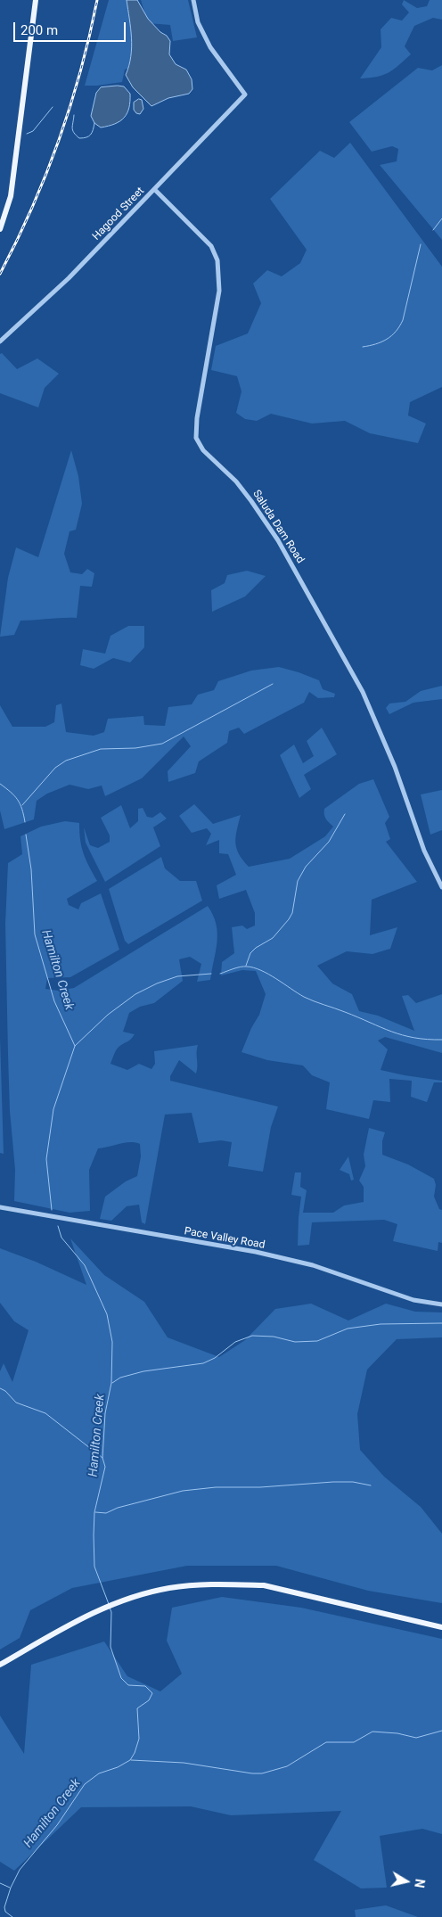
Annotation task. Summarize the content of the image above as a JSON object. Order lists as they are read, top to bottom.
{
  "streets": {
    "street": ["Hagood Street", "Saluda Dam Road", "Pace Valley Road"]
  },
  "crossings": [
    ["Hagood Street", "Saluda Dam Road"]
  ],
  "water": ["Hamilton Creek"],
  "scale_bar": "200 m",
  "north": "right"
}
